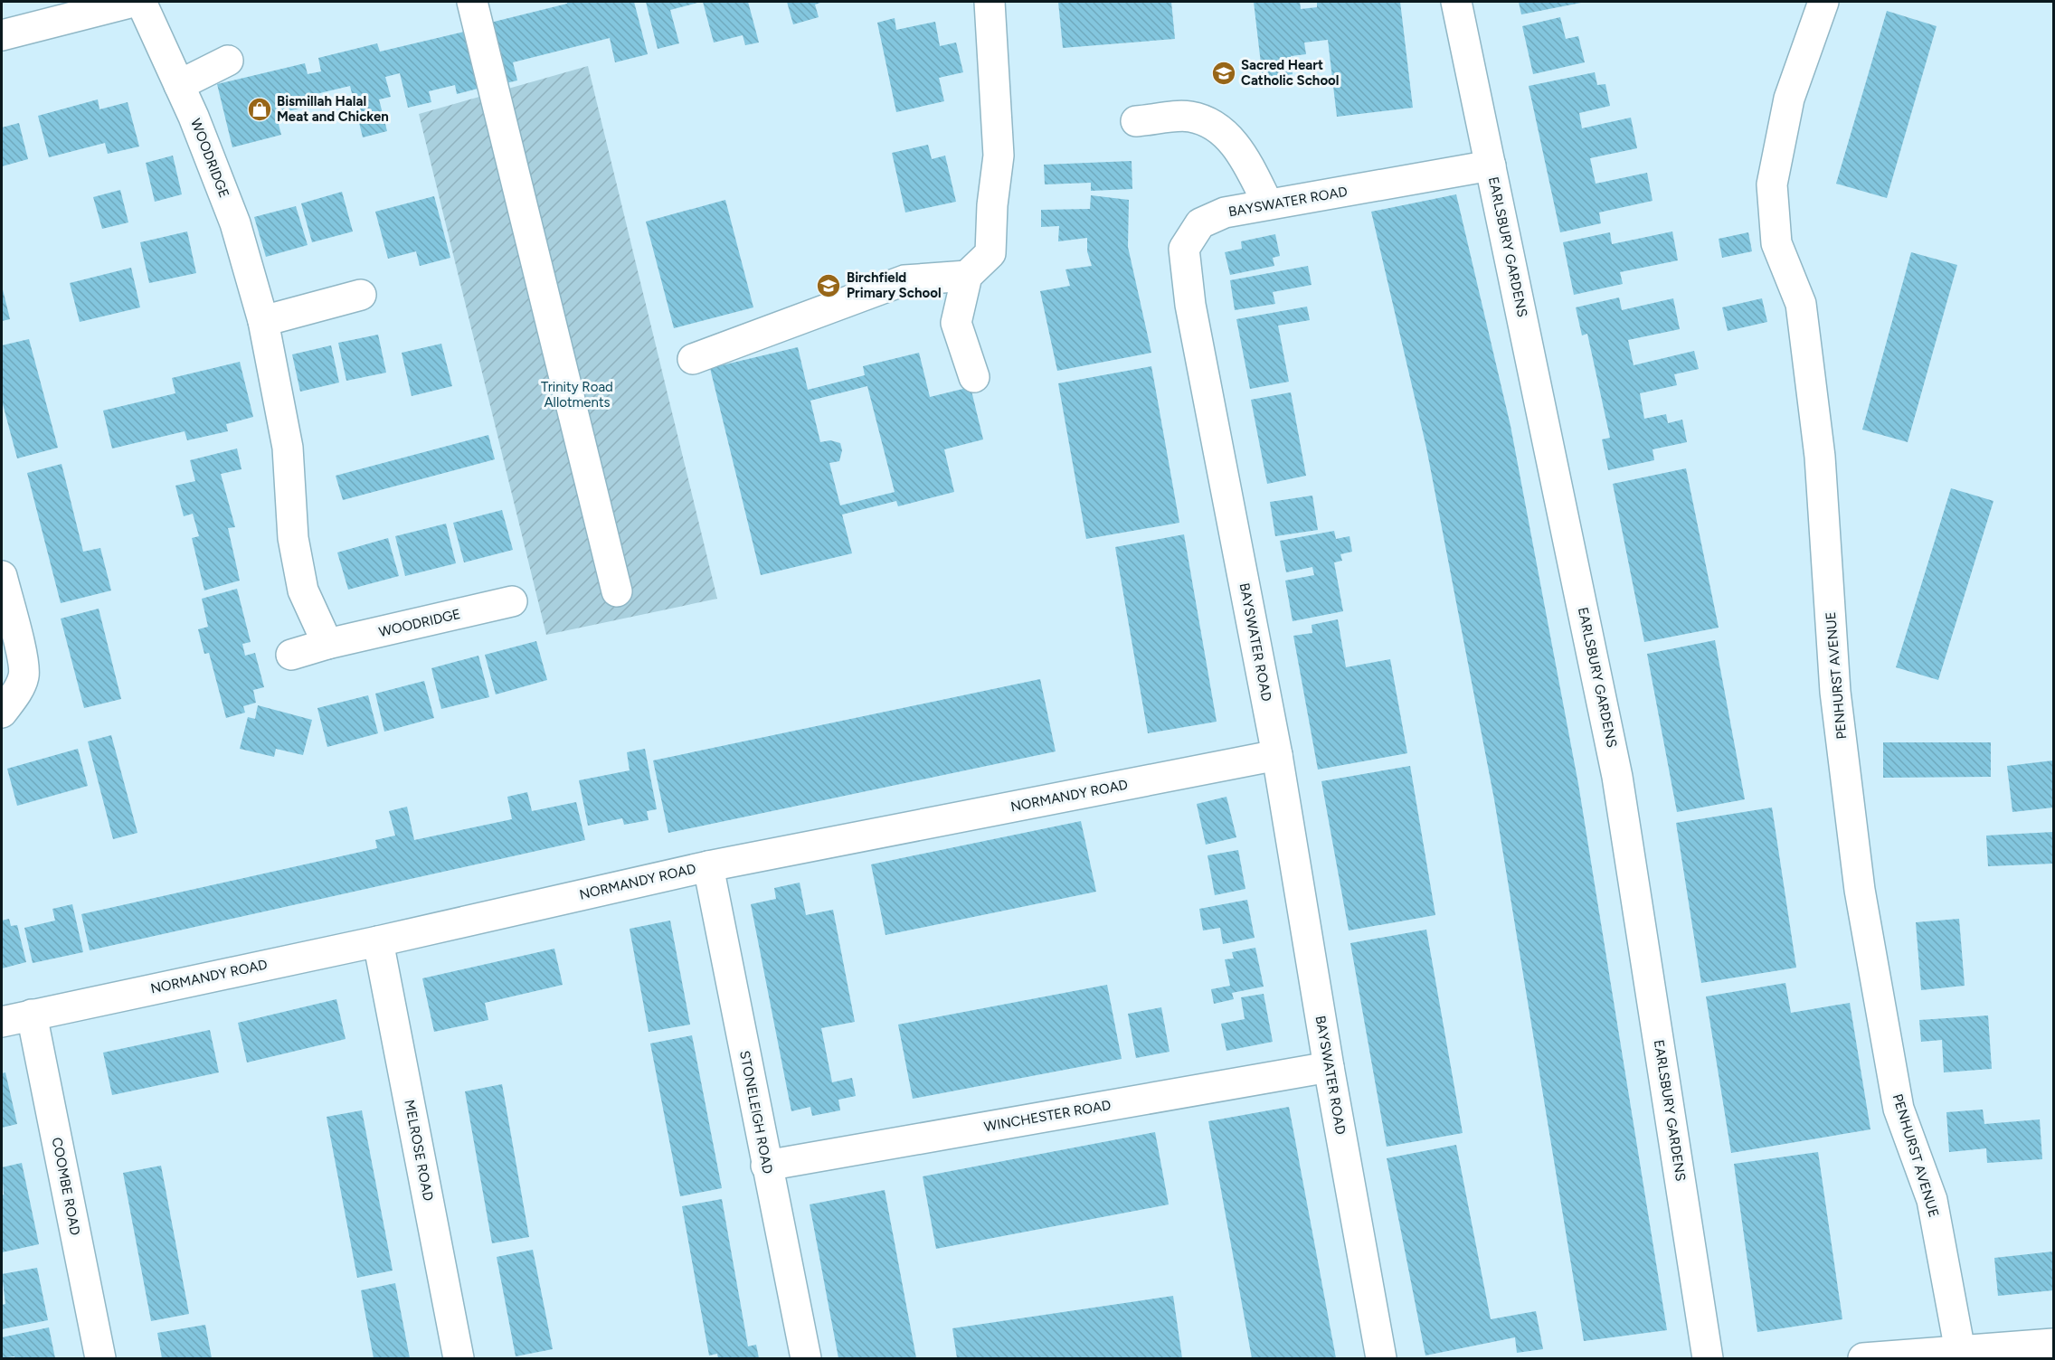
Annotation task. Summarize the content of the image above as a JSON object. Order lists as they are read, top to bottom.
{
  "streets": {
    "street": [
      "WOODRIDGE",
      "BAYSWATER ROAD",
      "EARLSBURY GARDENS",
      "PENHURST AVENUE",
      "NORMANDY ROAD",
      "STONELEIGH ROAD",
      "WINCHESTER ROAD",
      "MELROSE ROAD",
      "COOMBE ROAD"
    ]
  },
  "crossings": [
    ["BAYSWATER ROAD", "EARLSBURY GARDENS"],
    ["BAYSWATER ROAD", "NORMANDY ROAD"],
    ["BAYSWATER ROAD", "WINCHESTER ROAD"],
    ["NORMANDY ROAD", "STONELEIGH ROAD"],
    ["NORMANDY ROAD", "MELROSE ROAD"],
    ["NORMANDY ROAD", "COOMBE ROAD"],
    ["STONELEIGH ROAD", "WINCHESTER ROAD"]
  ],
  "parks": ["Trinity Road Allotments"],
  "places": {
    "school or university": ["Sacred Heart Catholic School", "Birchfield Primary School"],
    "shop": ["Bismillah Halal Meat and Chicken"]
  }
}
